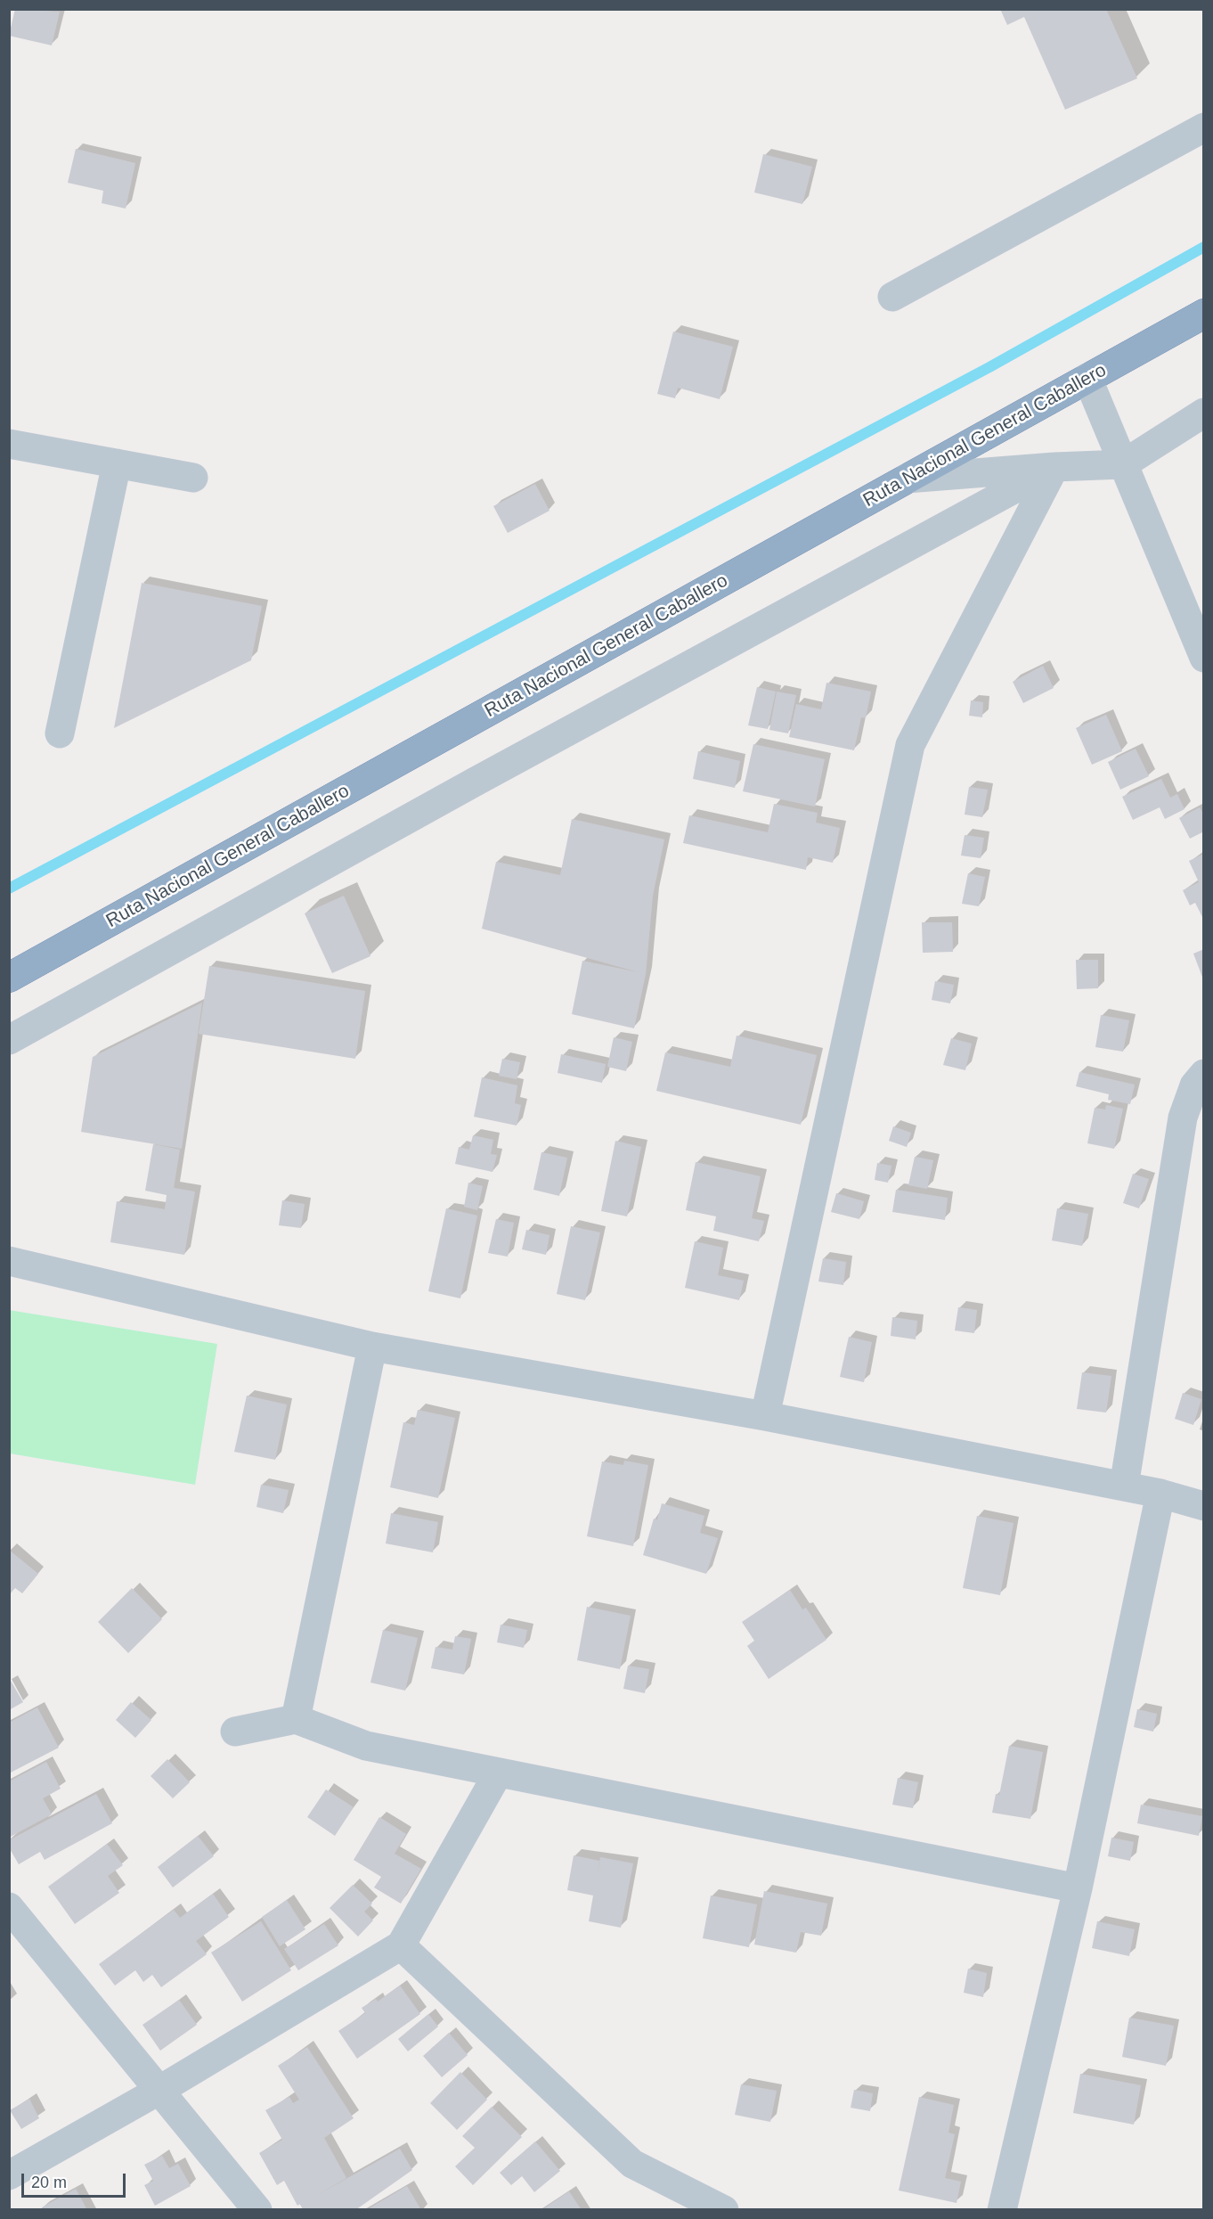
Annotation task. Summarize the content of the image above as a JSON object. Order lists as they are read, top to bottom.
{
  "streets": {
    "highway": ["Ruta Nacional General Caballero"]
  },
  "scale_bar": "20 m"
}
